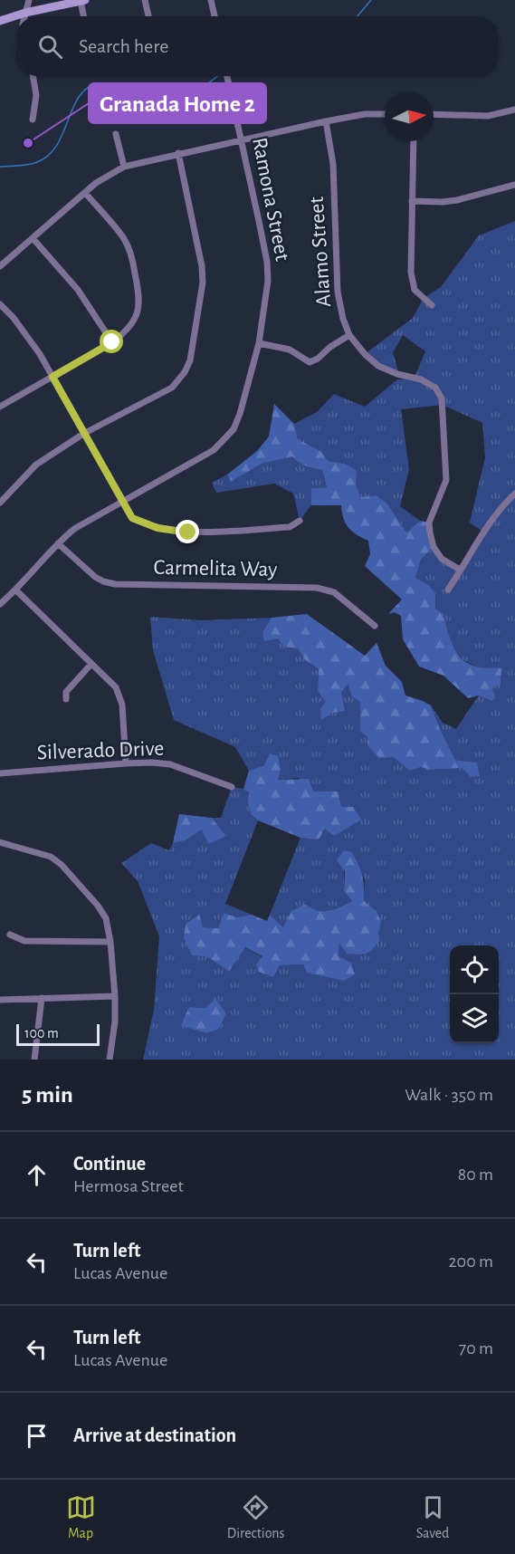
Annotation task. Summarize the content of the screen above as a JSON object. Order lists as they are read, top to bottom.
{
  "streets": {
    "street": [
      "Ramona Street",
      "Alamo Street",
      "Carmelita Way",
      "Silverado Drive"
    ]
  },
  "crossings": [
    ["Ramona Street", "Carmelita Way"]
  ],
  "places": ["Granada Home 2"],
  "scale_bar": "100 m",
  "north": "right",
  "page": {
    "search": "Search here",
    "scale": "100 m",
    "heading": ["5 min", "Walk · 350 m"],
    "list": [
      ["Continue", "Hermosa Street", "80 m"],
      ["Turn left", "Lucas Avenue", "200 m"],
      ["Turn left", "Lucas Avenue", "70 m"],
      "Arrive at destination"
    ],
    "nav": ["Map", "Directions", "Saved"]
  }
}
